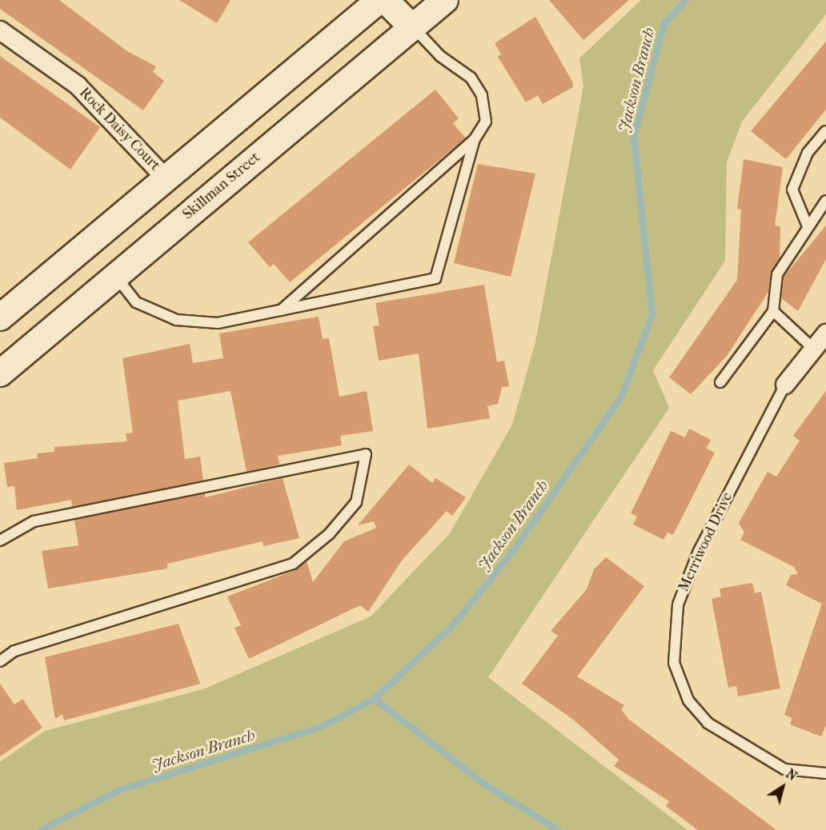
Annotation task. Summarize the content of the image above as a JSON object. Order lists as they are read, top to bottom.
{
  "streets": {
    "main road": ["Skillman Street"],
    "street": ["Rock Daisy Court", "Merriwood Drive"]
  },
  "water": ["Jackson Branch"],
  "north": "top right"
}
